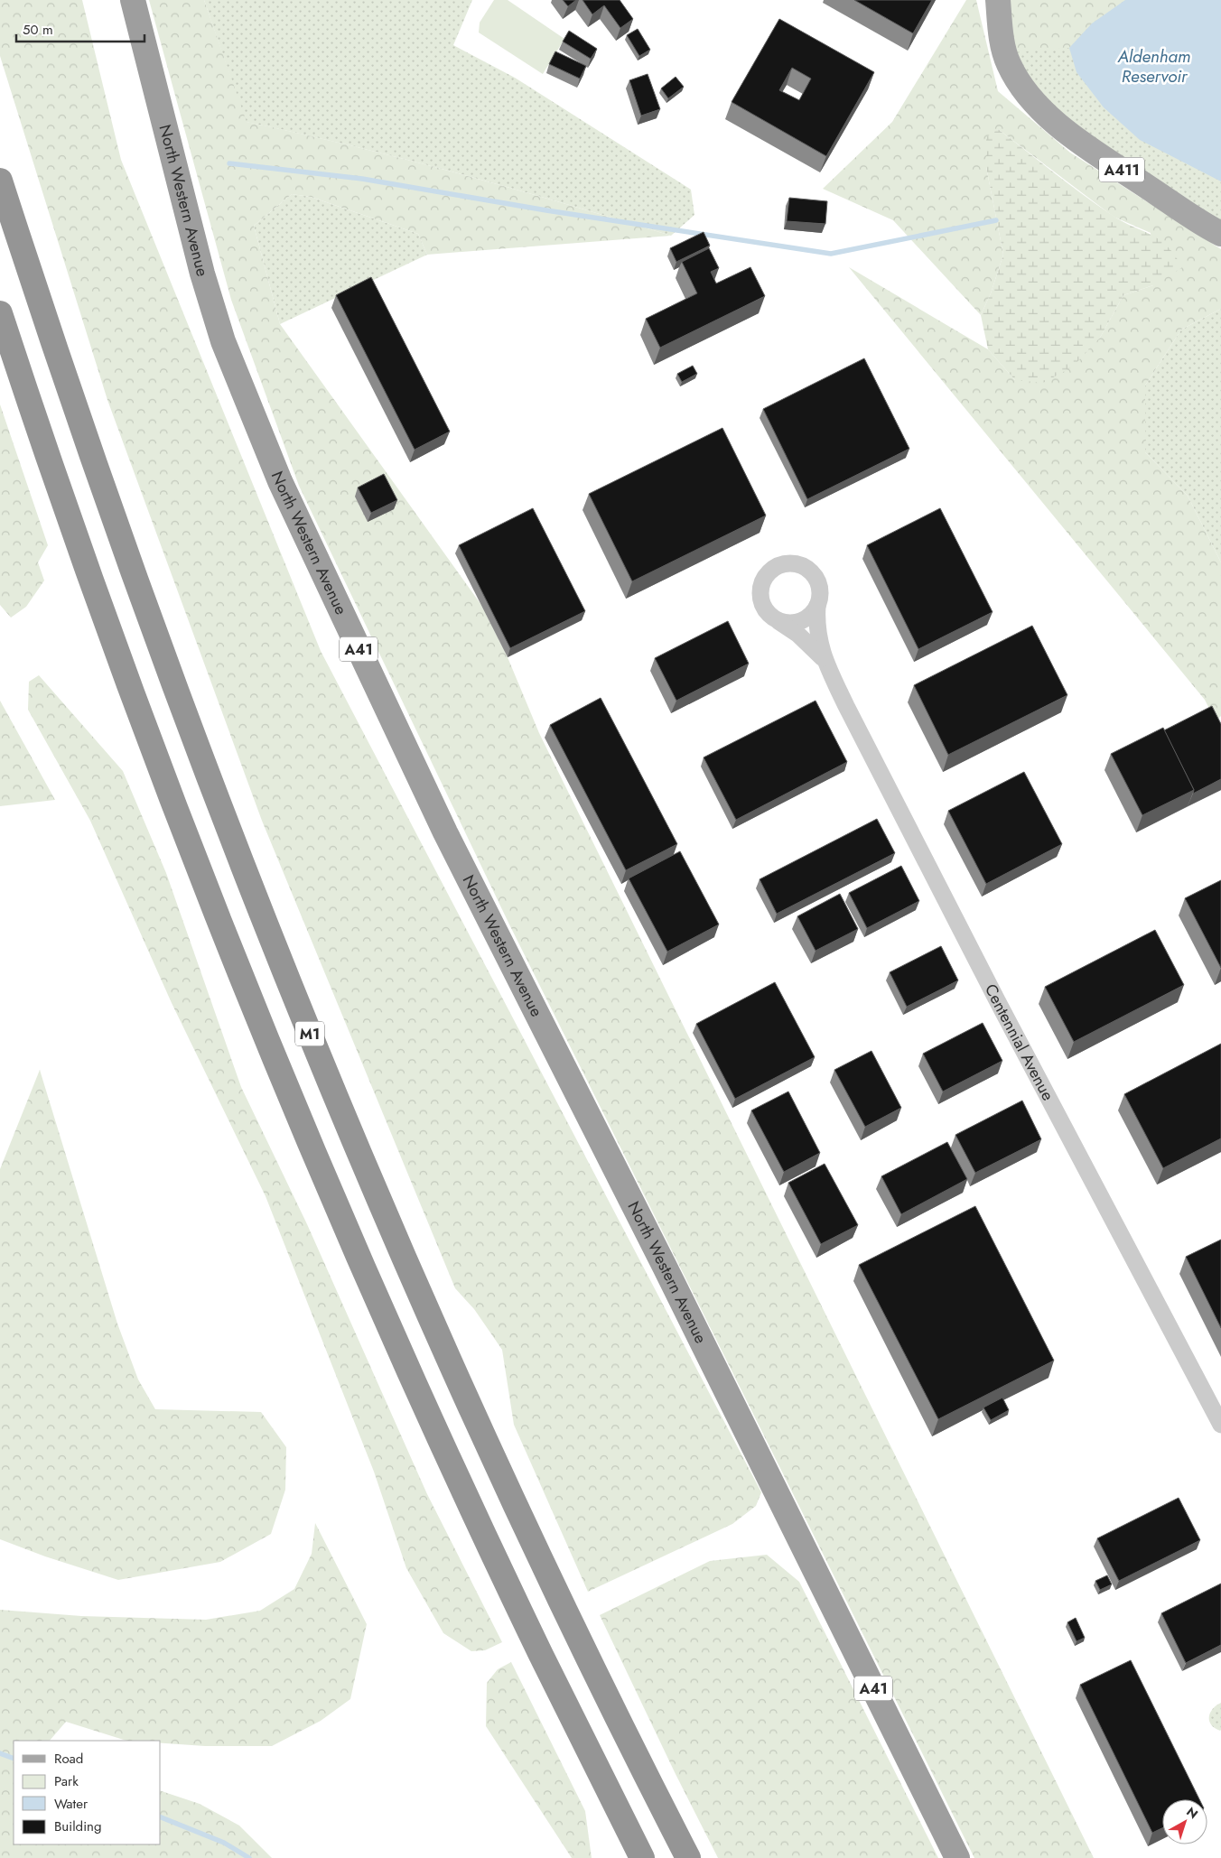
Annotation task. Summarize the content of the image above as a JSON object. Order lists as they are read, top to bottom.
{
  "streets": {
    "highway": ["North Western Avenue", "A41", "M1"],
    "main road": ["A411"],
    "street": ["Centennial Avenue"]
  },
  "water": ["Aldenham Reservoir"],
  "legend": [
    "Road",
    "Park",
    "Water",
    "Building"
  ],
  "scale_bar": "50 m",
  "north": "top right"
}
